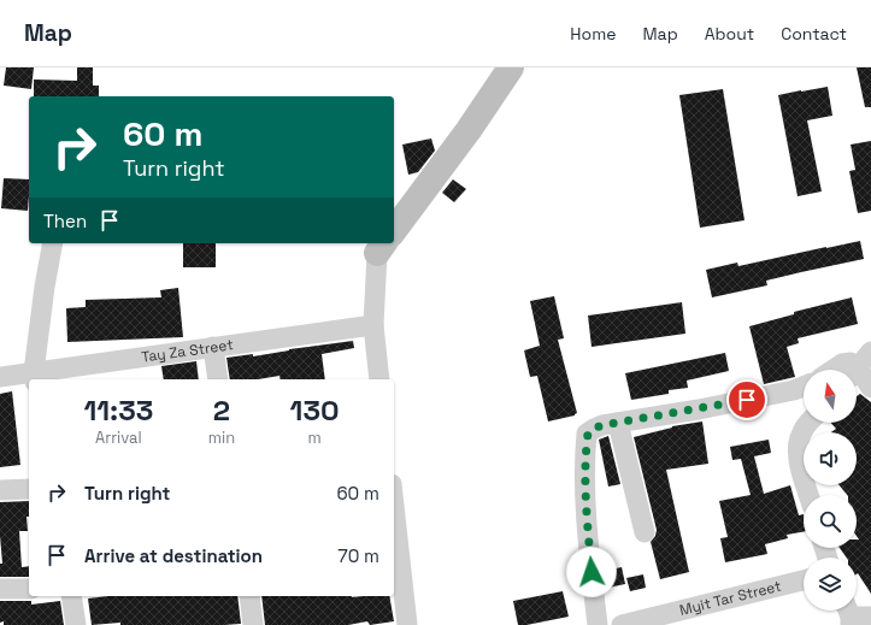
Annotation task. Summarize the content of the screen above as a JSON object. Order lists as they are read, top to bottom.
{
  "streets": {
    "street": ["Tay Za Street", "Myit Tar Street"]
  },
  "north": "top",
  "page": {
    "header": "Map",
    "nav": [
      "Home",
      "Map",
      "About",
      "Contact"
    ],
    "turn": ["60 m", "Turn right"],
    "then": "Then",
    "eta": [
      "11:33",
      "Arrival",
      "2",
      "min",
      "130",
      "m"
    ],
    "list": [
      {
        "name": "Turn right",
        "value": "60 m"
      },
      {
        "name": "Arrive at destination",
        "value": "70 m"
      }
    ]
  }
}
